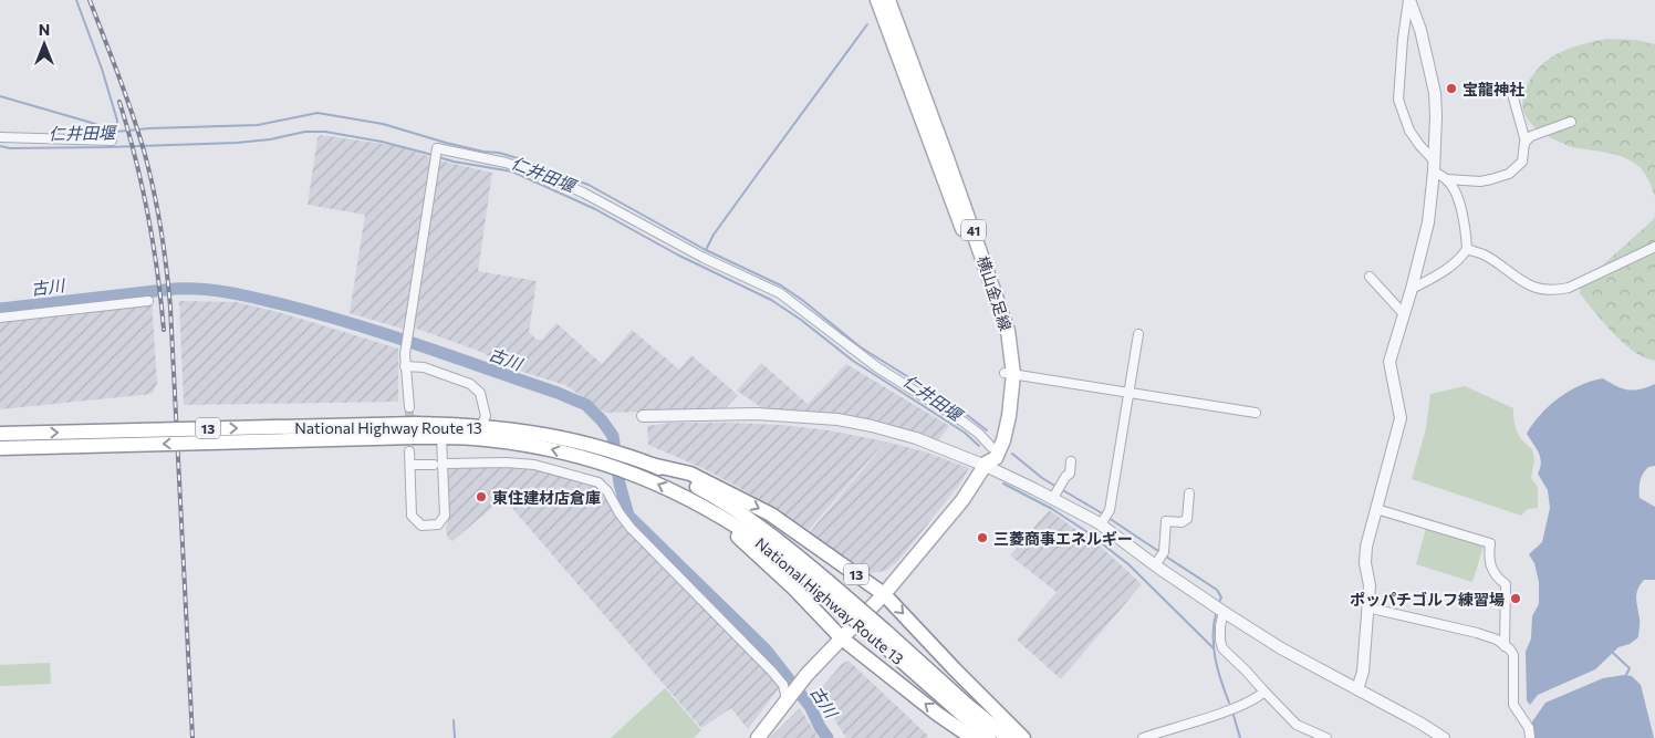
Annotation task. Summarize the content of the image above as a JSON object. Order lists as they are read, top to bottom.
{
  "streets": {
    "main road": [
      "41",
      "横山金足線",
      "National Highway Route 13",
      "13"
    ]
  },
  "crossings": [
    ["41", "横山金足線"],
    ["41", "13"],
    ["横山金足線", "13"],
    ["National Highway Route 13", "13"]
  ],
  "water": ["仁井田堰", "古川"],
  "places": [
    "宝龍神社",
    "東住建材店倉庫",
    "三菱商事エネルギー",
    "ポッパチゴルフ練習場"
  ],
  "north": "top"
}
